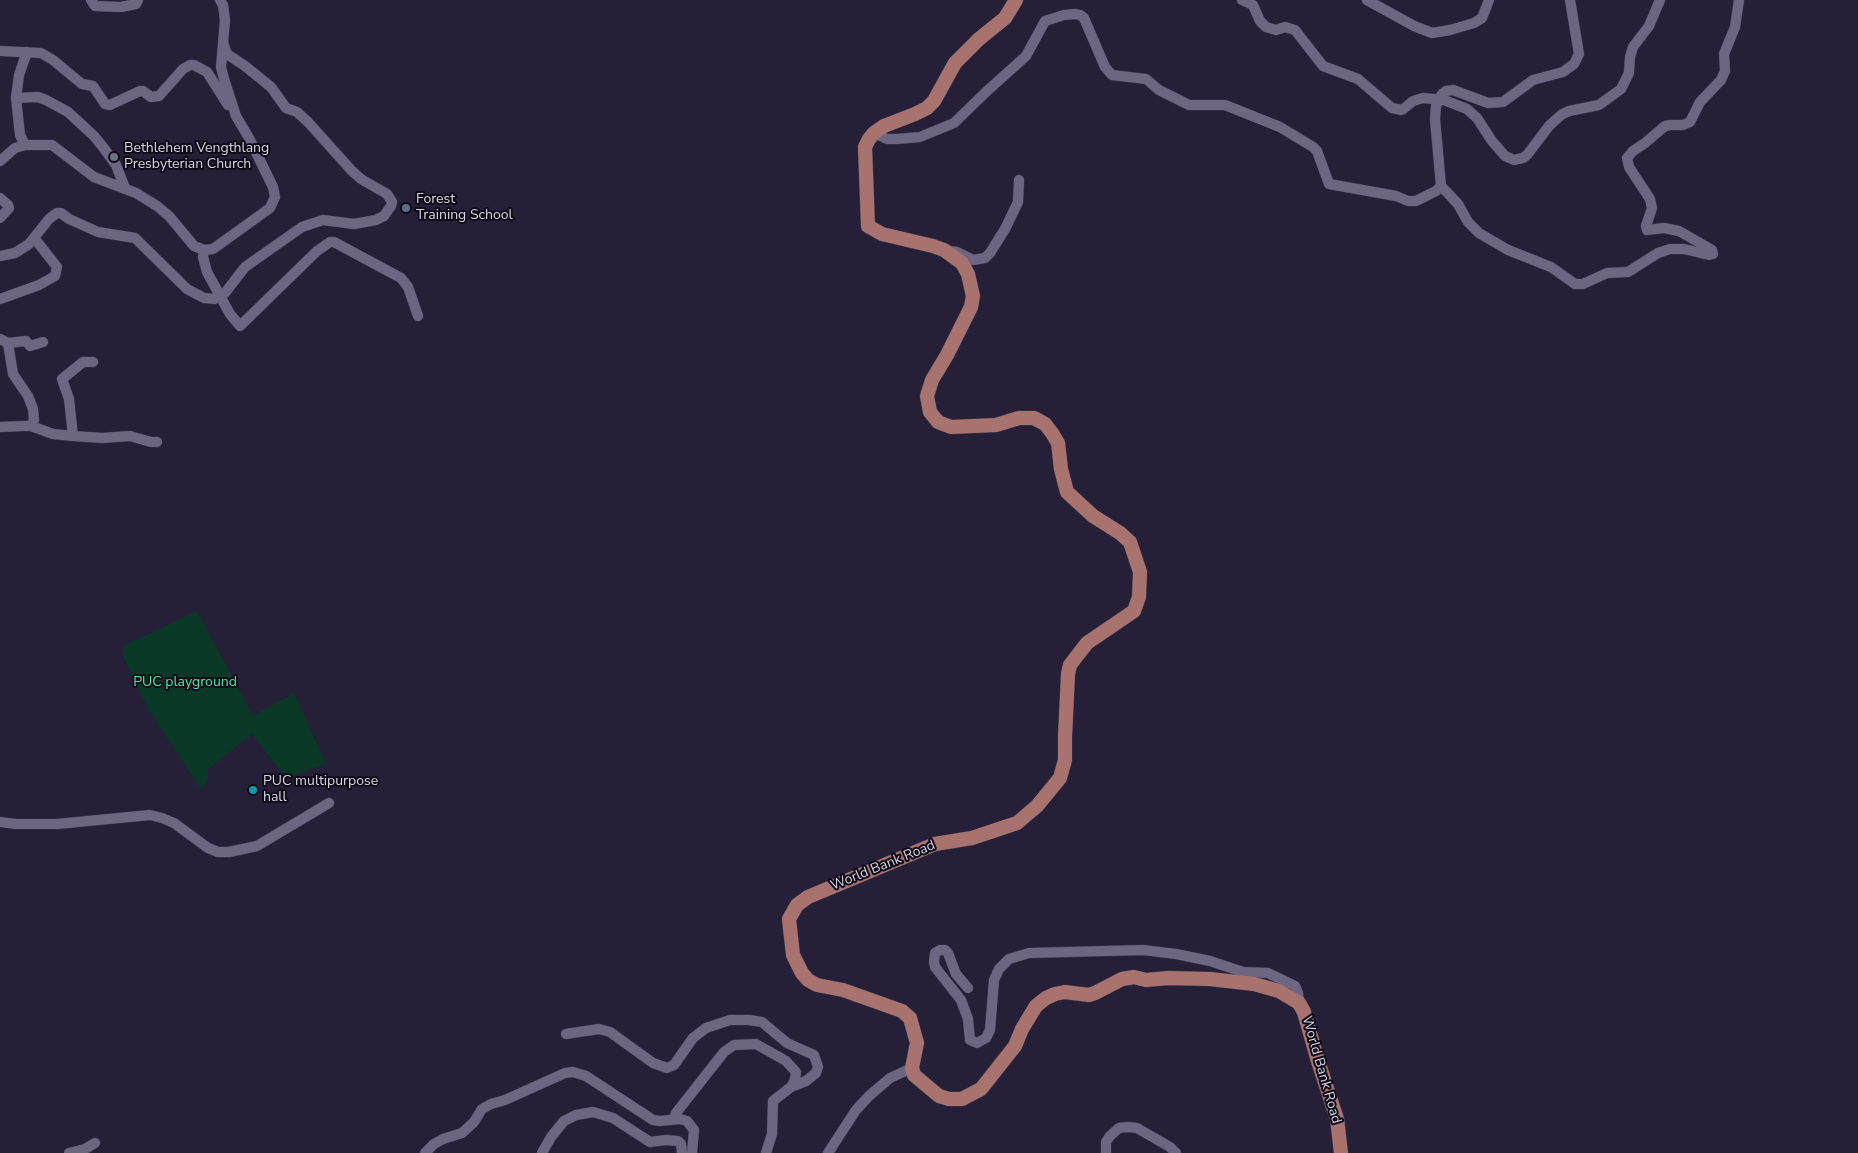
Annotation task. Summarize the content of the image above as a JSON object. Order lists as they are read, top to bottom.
{
  "streets": {
    "main road": ["World Bank Road"]
  },
  "parks": ["PUC playground"],
  "places": ["Bethlehem Vengthlang Presbyterian Church", "Forest Training School", "PUC multipurpose hall"]
}
